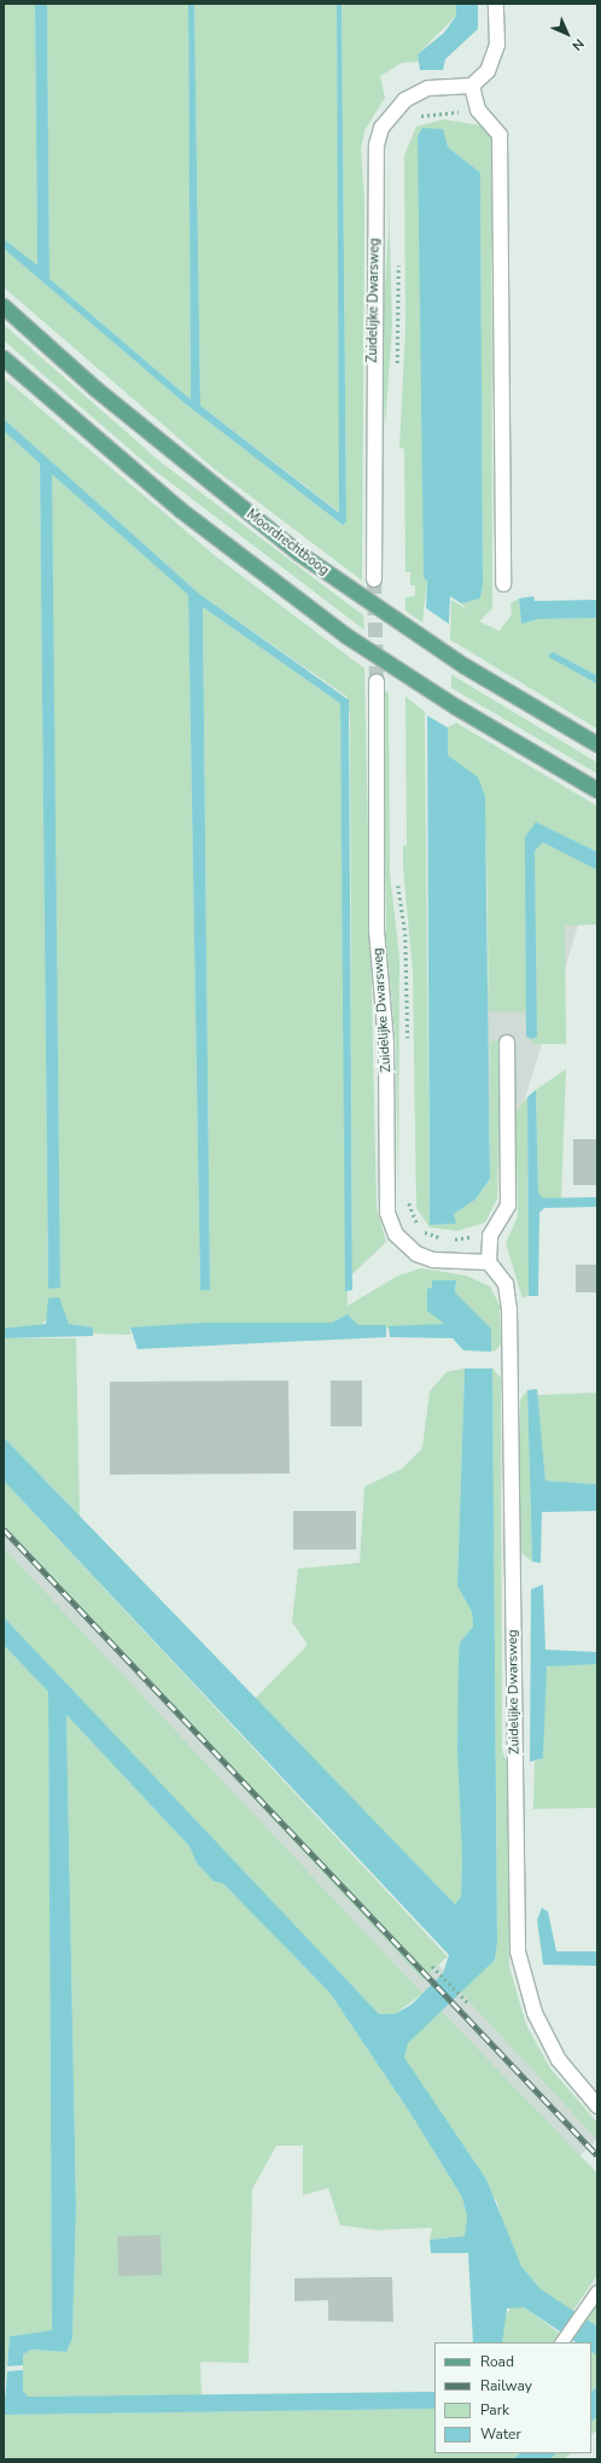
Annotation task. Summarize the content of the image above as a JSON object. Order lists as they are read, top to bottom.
{
  "streets": {
    "main road": ["Moordrechtboog"],
    "street": ["Zuidelijke Dwarsweg"]
  },
  "legend": [
    "Road",
    "Railway",
    "Park",
    "Water"
  ],
  "north": "bottom right"
}
